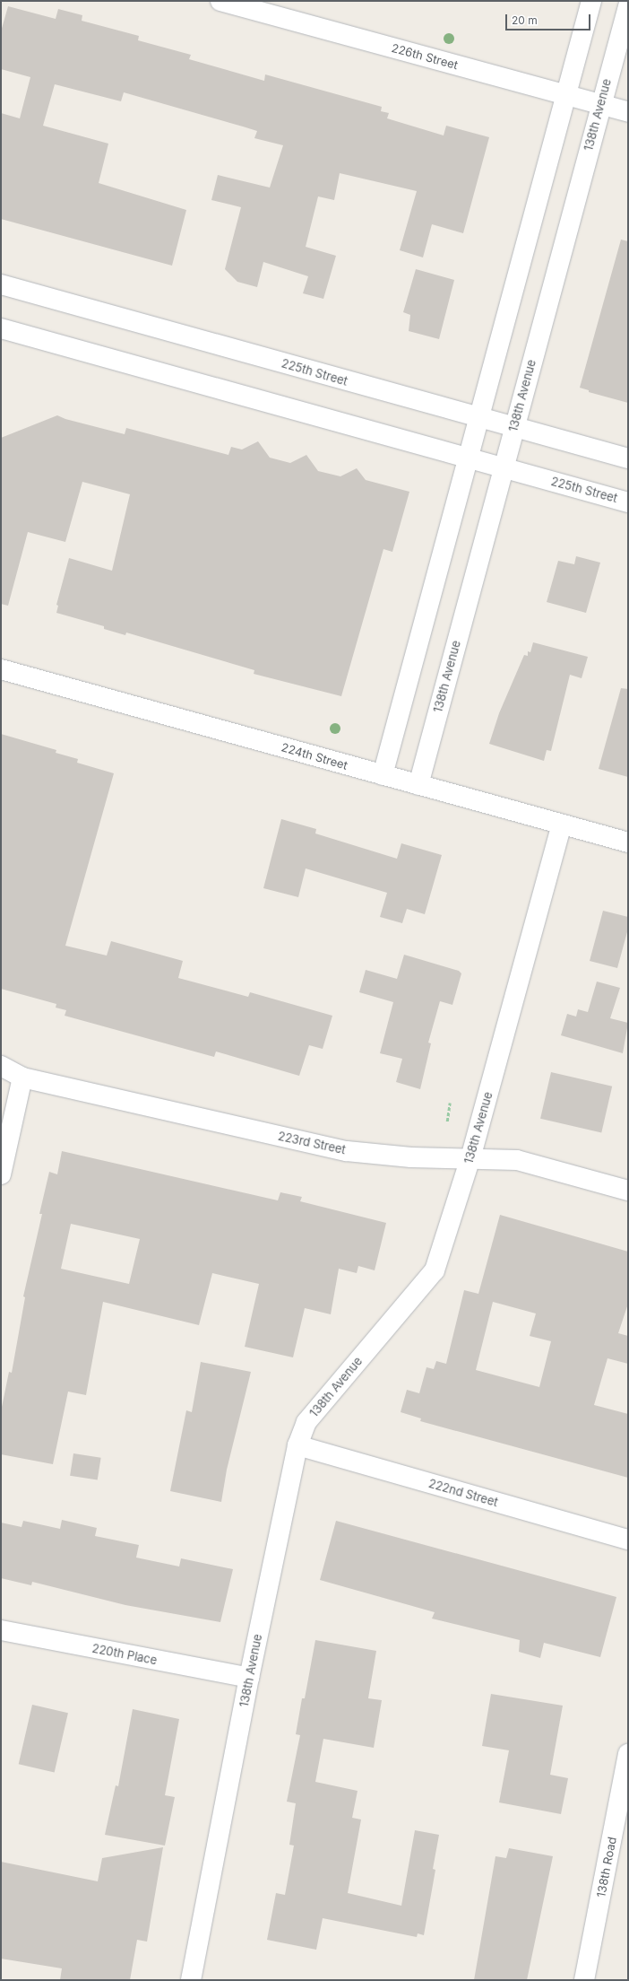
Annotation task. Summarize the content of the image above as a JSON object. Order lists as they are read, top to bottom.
{
  "streets": {
    "street": [
      "226th Street",
      "138th Avenue",
      "225th Street",
      "224th Street",
      "223rd Street",
      "222nd Street",
      "220th Place",
      "138th Road"
    ]
  },
  "crossings": [
    ["226th Street", "138th Avenue"],
    ["138th Avenue", "225th Street"],
    ["138th Avenue", "224th Street"],
    ["138th Avenue", "223rd Street"],
    ["138th Avenue", "222nd Street"],
    ["138th Avenue", "220th Place"]
  ],
  "scale_bar": "20 m"
}
